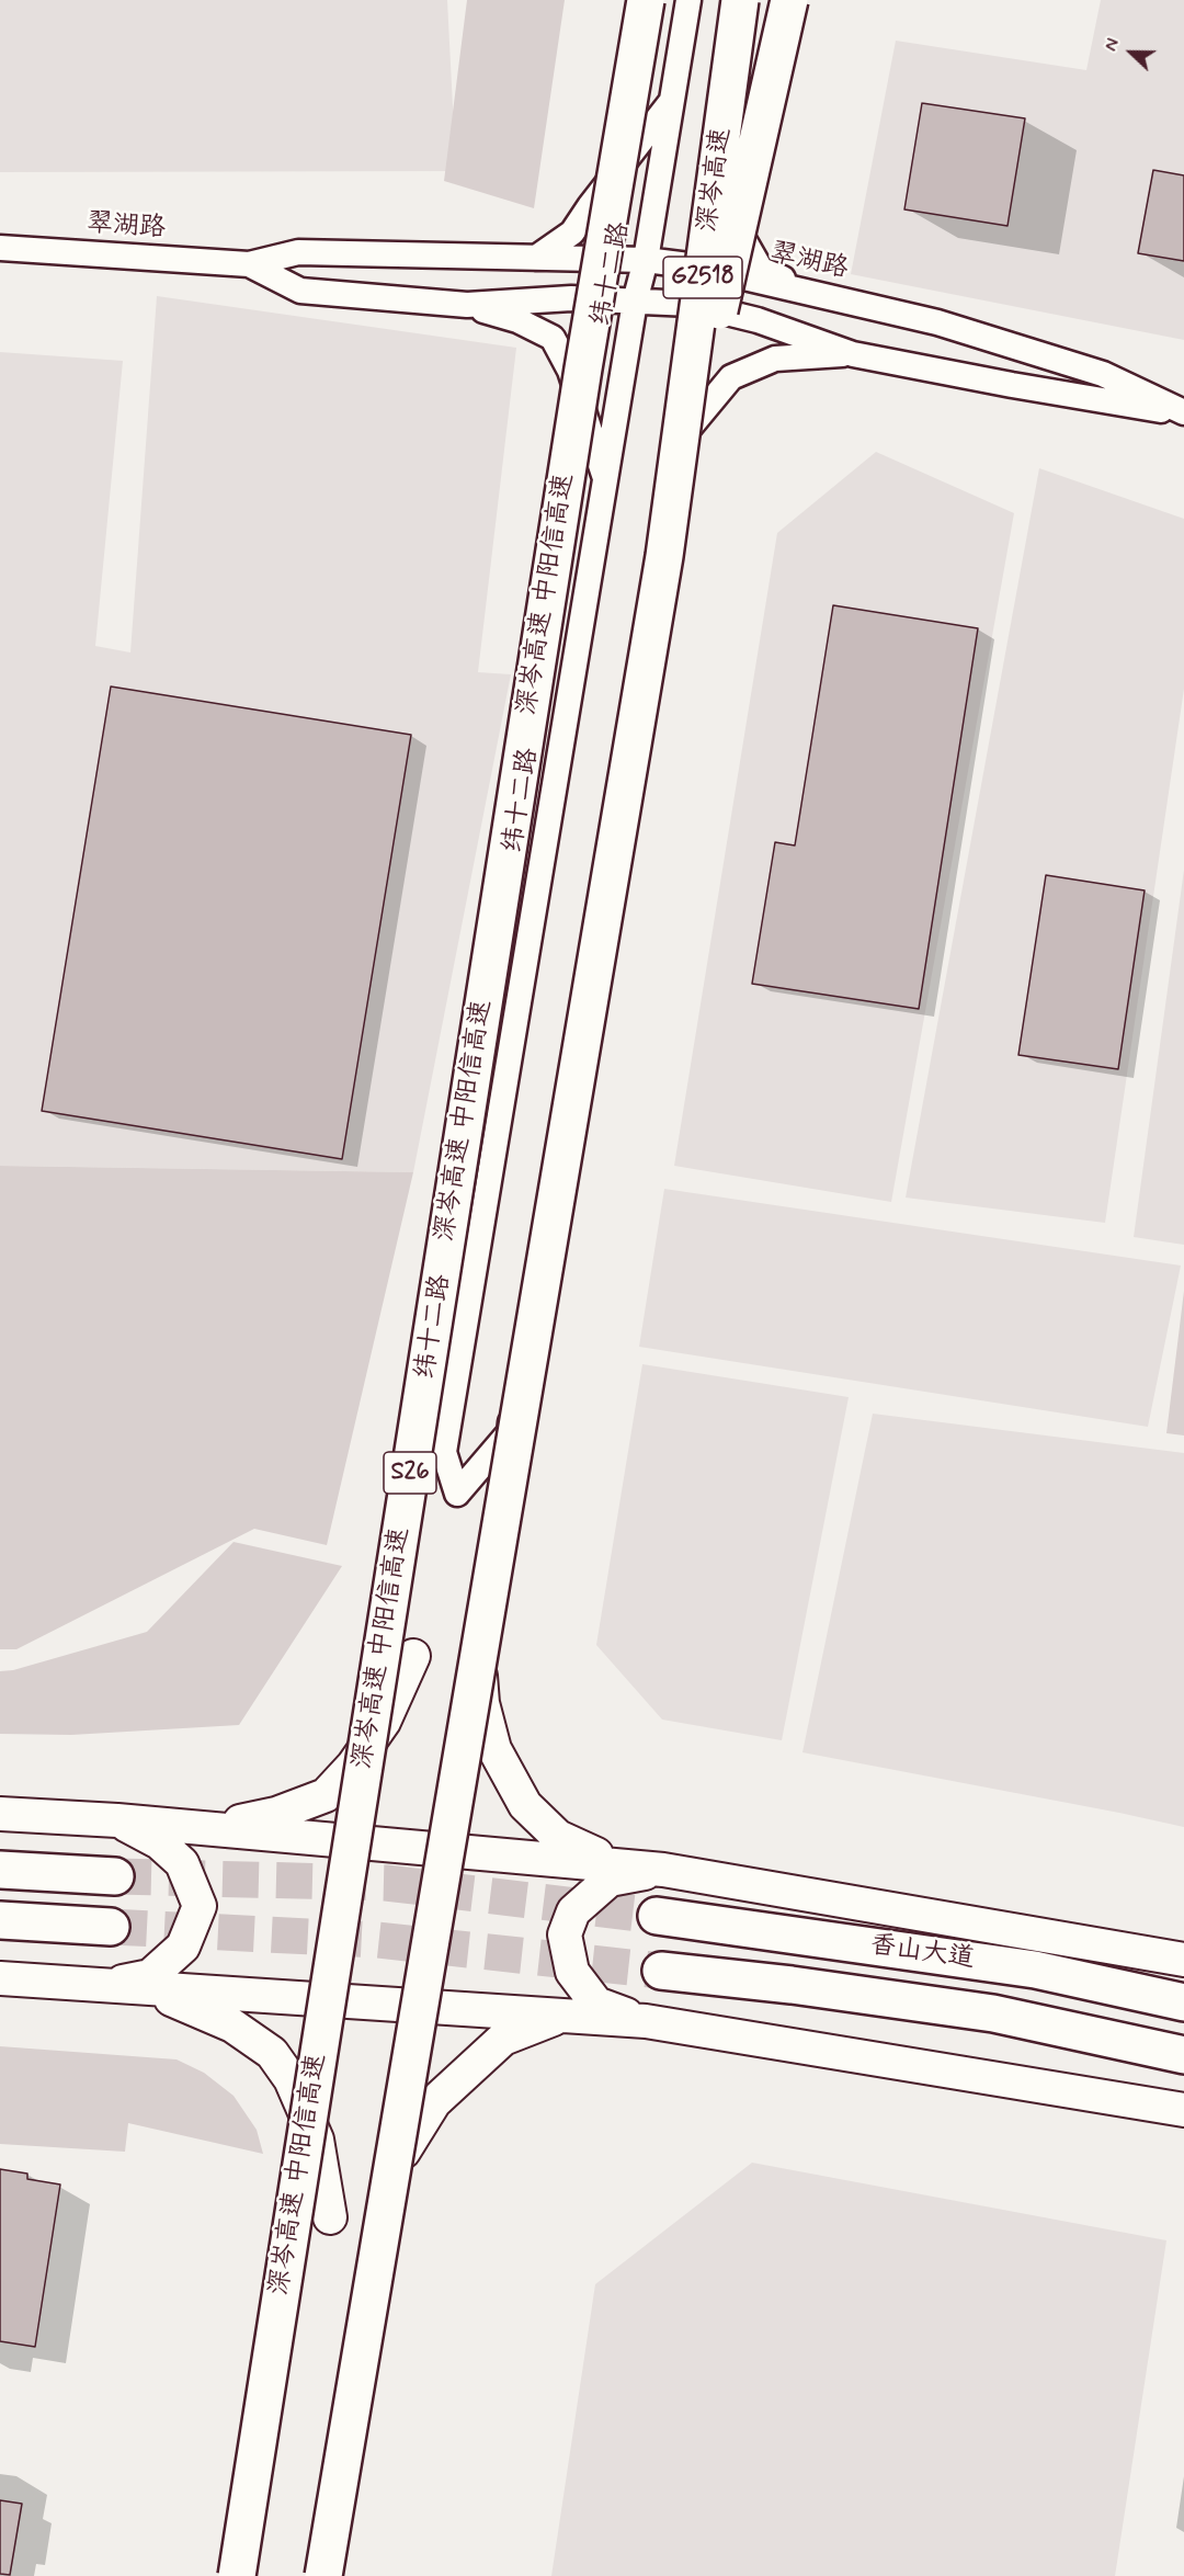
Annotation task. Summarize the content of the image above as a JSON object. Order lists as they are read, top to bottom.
{
  "streets": {
    "highway": [
      "深岑高速",
      "G2518",
      "深岑高速 中阳信高速",
      "S26",
      "香山大道"
    ],
    "street": ["翠湖路", "纬十二路"]
  },
  "crossings": [
    ["翠湖路", "纬十二路"]
  ],
  "north": "left"
}
